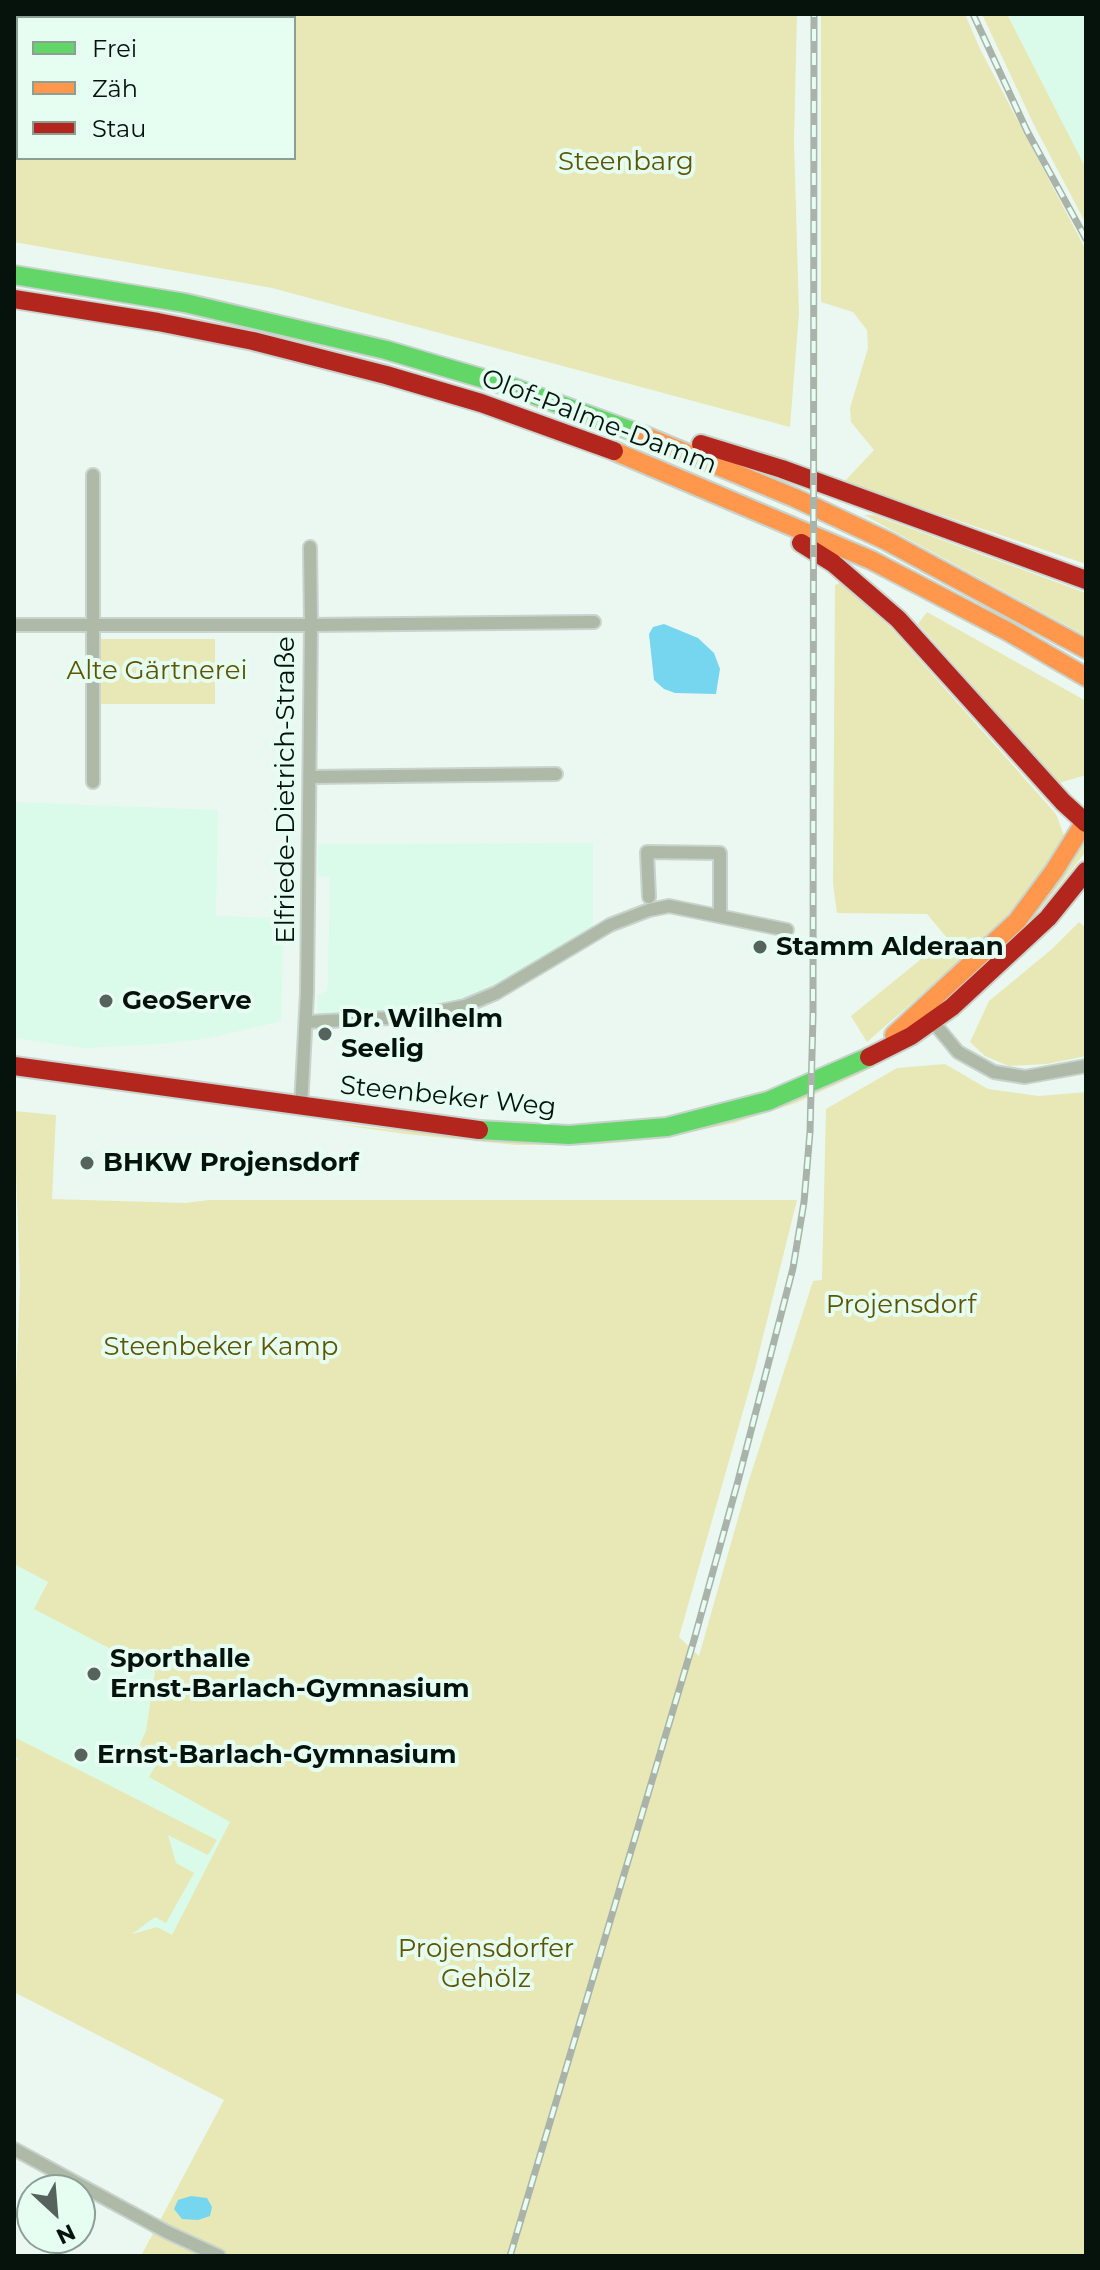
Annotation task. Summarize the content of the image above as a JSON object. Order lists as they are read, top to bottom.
{
  "streets": {
    "main road": ["Olof-Palme-Damm", "Steenbeker Weg"],
    "street": ["Elfriede-Dietrich-Straße"]
  },
  "crossings": [
    ["Elfriede-Dietrich-Straße", "Steenbeker Weg"]
  ],
  "parks": [
    "Steenbarg",
    "Alte Gärtnerei",
    "Projensdorf",
    "Steenbeker Kamp",
    "Projensdorfer Gehölz"
  ],
  "places": [
    "Stamm Alderaan",
    "GeoServe",
    "Dr. Wilhelm Seelig",
    "BHKW Projensdorf",
    "Sporthalle Ernst-Barlach-Gymnasium",
    "Ernst-Barlach-Gymnasium"
  ],
  "legend": ["Frei", "Zäh", "Stau"],
  "north": "bottom right"
}
